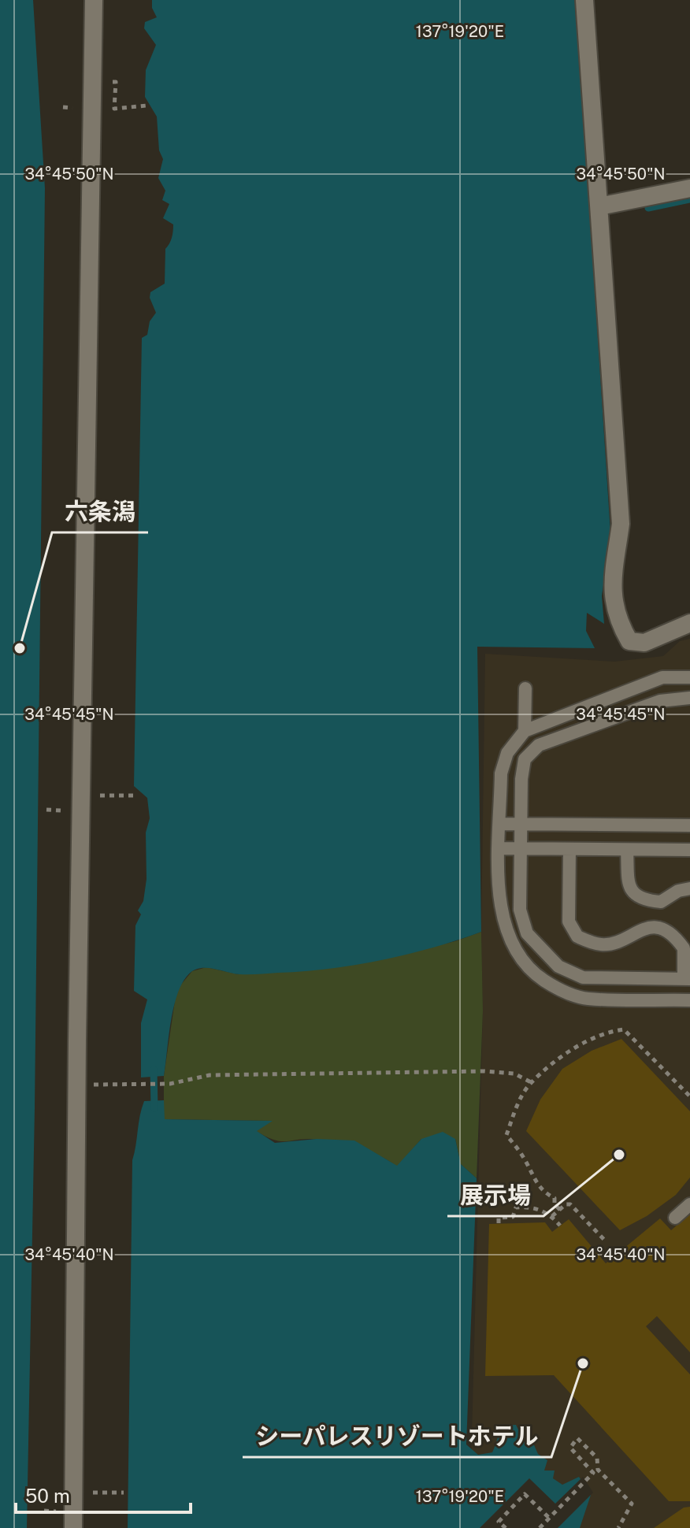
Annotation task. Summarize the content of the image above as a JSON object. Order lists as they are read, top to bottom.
{
  "places": ["六条潟", "展示場", "シーパレスリゾートホテル"],
  "scale_bar": "50 m",
  "coordinates": [
    "137°19'20\"E",
    "34°45'50\"N",
    "34°45'45\"N",
    "34°45'40\"N"
  ]
}
